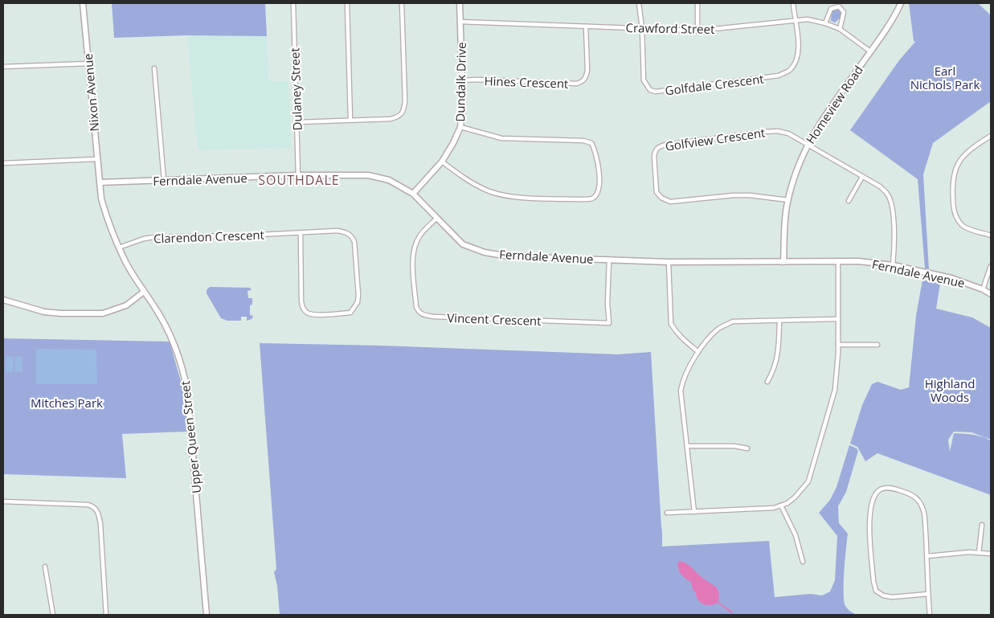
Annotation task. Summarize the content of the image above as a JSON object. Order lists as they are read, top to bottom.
{
  "streets": {
    "street": [
      "Crawford Street",
      "Dundalk Drive",
      "Hines Crescent",
      "Golfdale Crescent",
      "Dulaney Street",
      "Nixon Avenue",
      "Homeview Road",
      "Golfview Crescent",
      "Ferndale Avenue",
      "Clarendon Crescent",
      "Vincent Crescent",
      "Upper Queen Street"
    ]
  },
  "crossings": [
    ["Crawford Street", "Dundalk Drive"],
    ["Crawford Street", "Hines Crescent"],
    ["Crawford Street", "Golfdale Crescent"],
    ["Crawford Street", "Homeview Road"],
    ["Dundalk Drive", "Hines Crescent"],
    ["Dundalk Drive", "Ferndale Avenue"],
    ["Dulaney Street", "Ferndale Avenue"],
    ["Nixon Avenue", "Ferndale Avenue"],
    ["Nixon Avenue", "Upper Queen Street"],
    ["Homeview Road", "Golfview Crescent"],
    ["Homeview Road", "Ferndale Avenue"],
    ["Ferndale Avenue", "Vincent Crescent"],
    ["Ferndale Avenue", "Upper Queen Street"],
    ["Clarendon Crescent", "Upper Queen Street"]
  ],
  "districts": ["SOUTHDALE"],
  "parks": ["Earl Nichols Park", "Highland Woods", "Mitches Park"]
}
